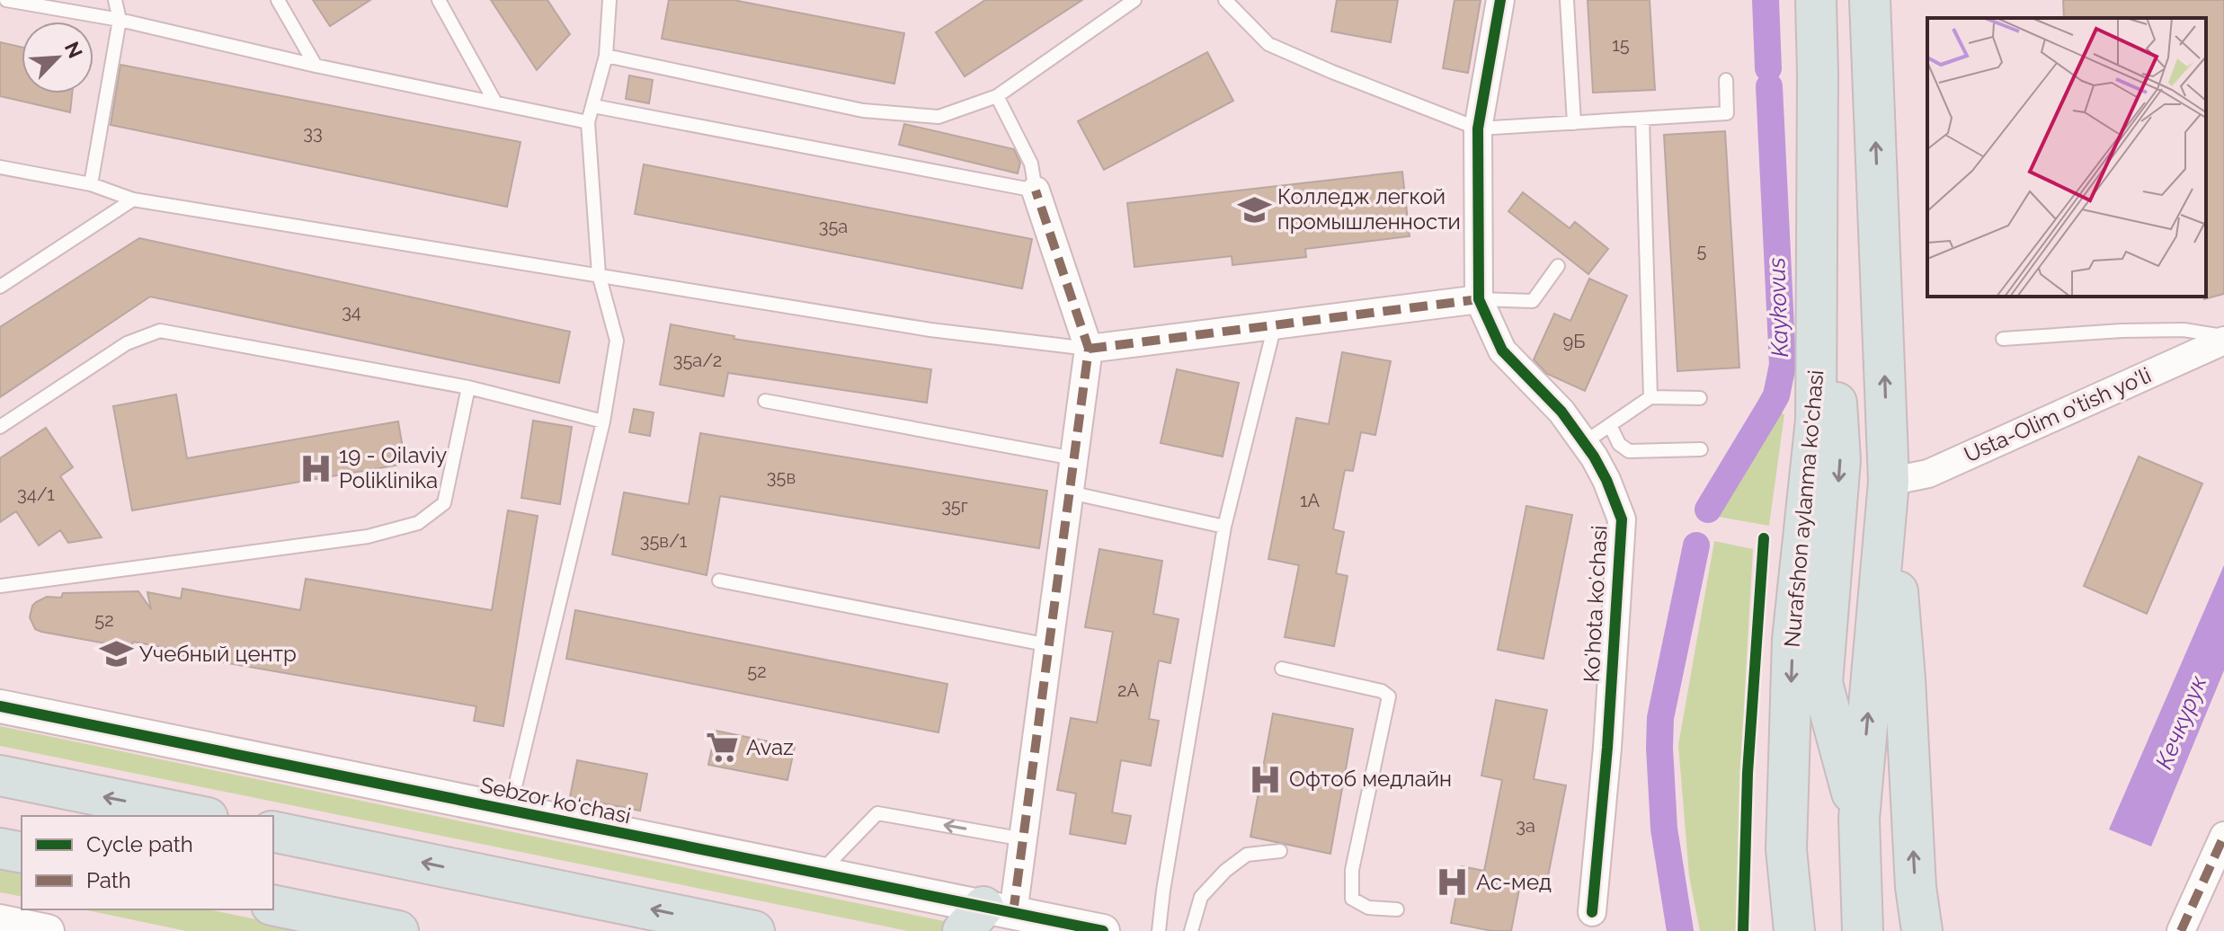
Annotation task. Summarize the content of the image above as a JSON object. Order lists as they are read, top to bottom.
{
  "streets": {
    "main road": ["Nurafshon aylanma ko'chasi"],
    "street": ["Usta-Olim o'tish yo'li", "Koʻhota koʻchasi", "Sebzor ko‘chasi"]
  },
  "water": ["Kaykovus", "Кечкурук"],
  "places": {
    "school or university": ["Колледж легкой промышленности", "Учебный центр"],
    "hospital": ["19 - Oilaviy Poliklinika", "Офтоб медлайн", "Ас-мед"],
    "supermarket": ["Avaz"]
  },
  "house_numbers": [
    "15",
    "33",
    "35а",
    "5",
    "34",
    "9Б",
    "35a/2",
    "35в",
    "34/1",
    "1А",
    "35г",
    "35в/1",
    "52",
    "52",
    "2А",
    "3а"
  ],
  "legend": ["Cycle path", "Path"],
  "north": "top right"
}
